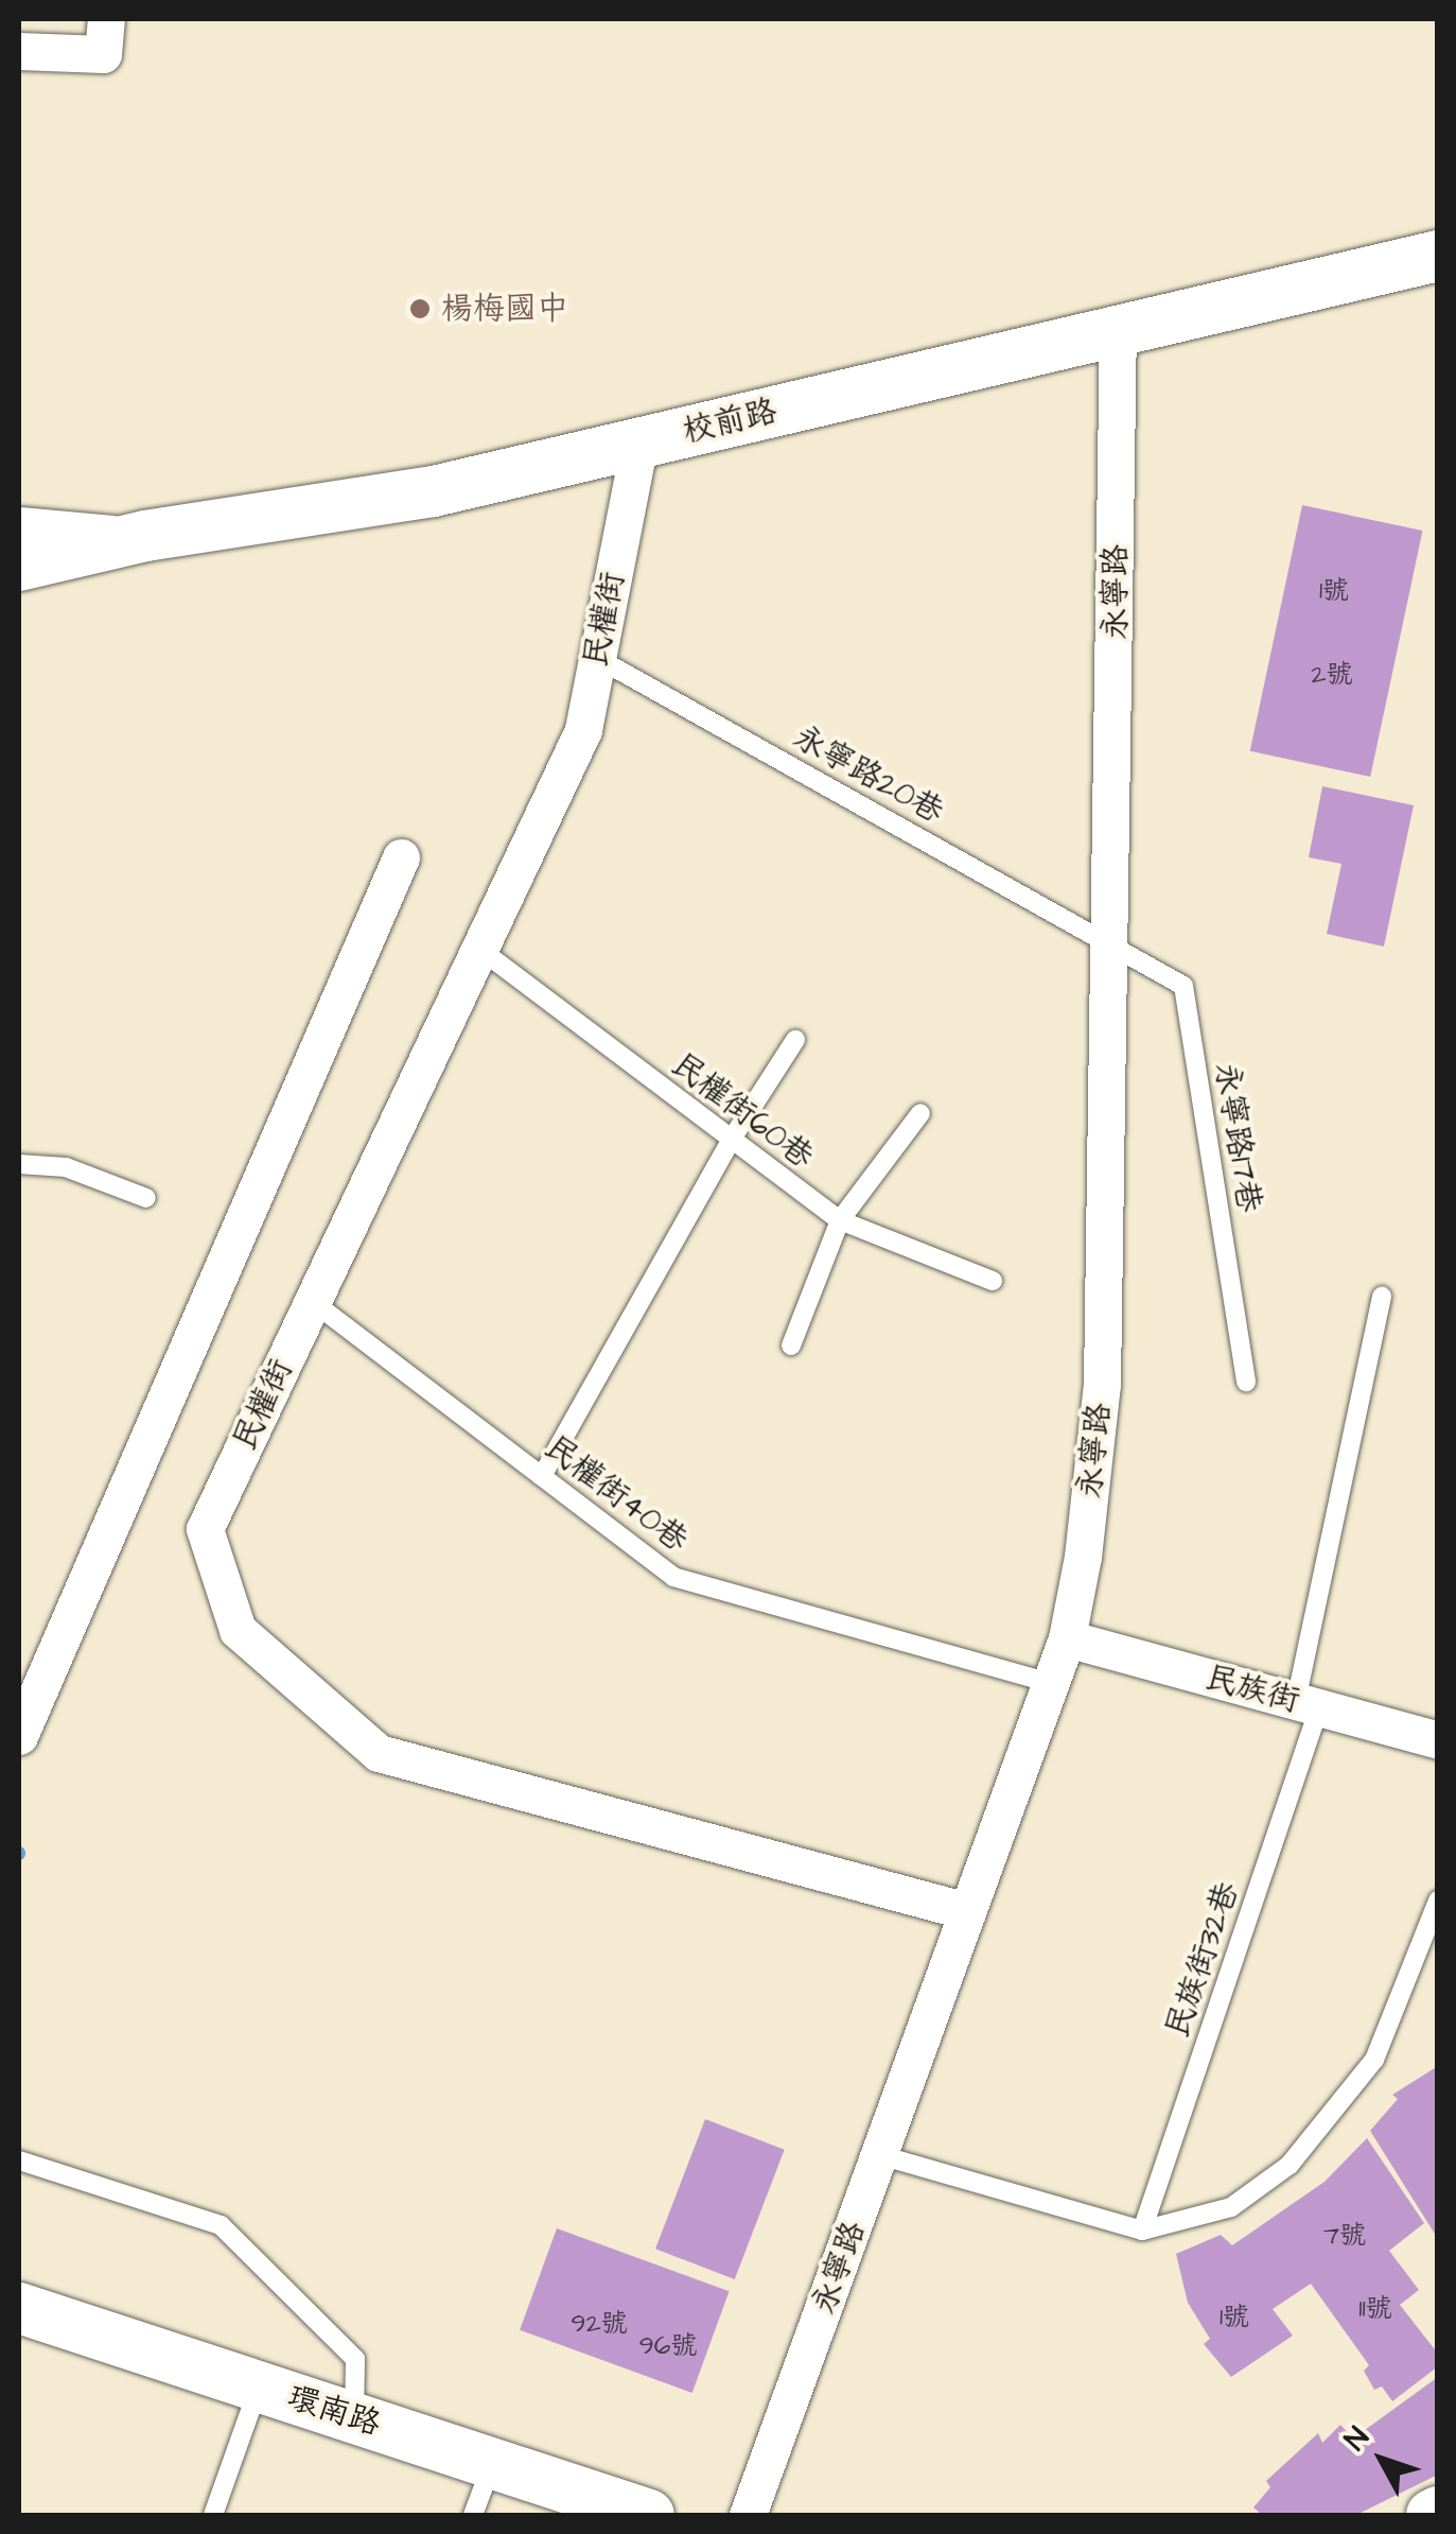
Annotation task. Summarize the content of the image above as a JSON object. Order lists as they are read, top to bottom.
{
  "streets": {
    "street": [
      "校前路",
      "永寧路",
      "民權街",
      "民族街",
      "環南路"
    ],
    "lane": [
      "永寧路20巷",
      "民權街60巷",
      "永寧路17巷",
      "民權街40巷",
      "民族街32巷"
    ]
  },
  "crossings": [
    ["校前路", "永寧路"],
    ["校前路", "民權街"],
    ["永寧路", "民權街"],
    ["永寧路", "永寧路20巷"],
    ["永寧路", "永寧路17巷"],
    ["永寧路", "民權街40巷"],
    ["永寧路", "民族街"],
    ["民權街", "永寧路20巷"],
    ["民權街", "民權街60巷"],
    ["民權街", "民權街40巷"],
    ["永寧路20巷", "永寧路17巷"],
    ["民族街", "民族街32巷"]
  ],
  "places": ["楊梅國中"],
  "house_numbers": [
    "1號",
    "2號",
    "7號",
    "11號",
    "1號",
    "92號",
    "96號"
  ],
  "north": "top left"
}
